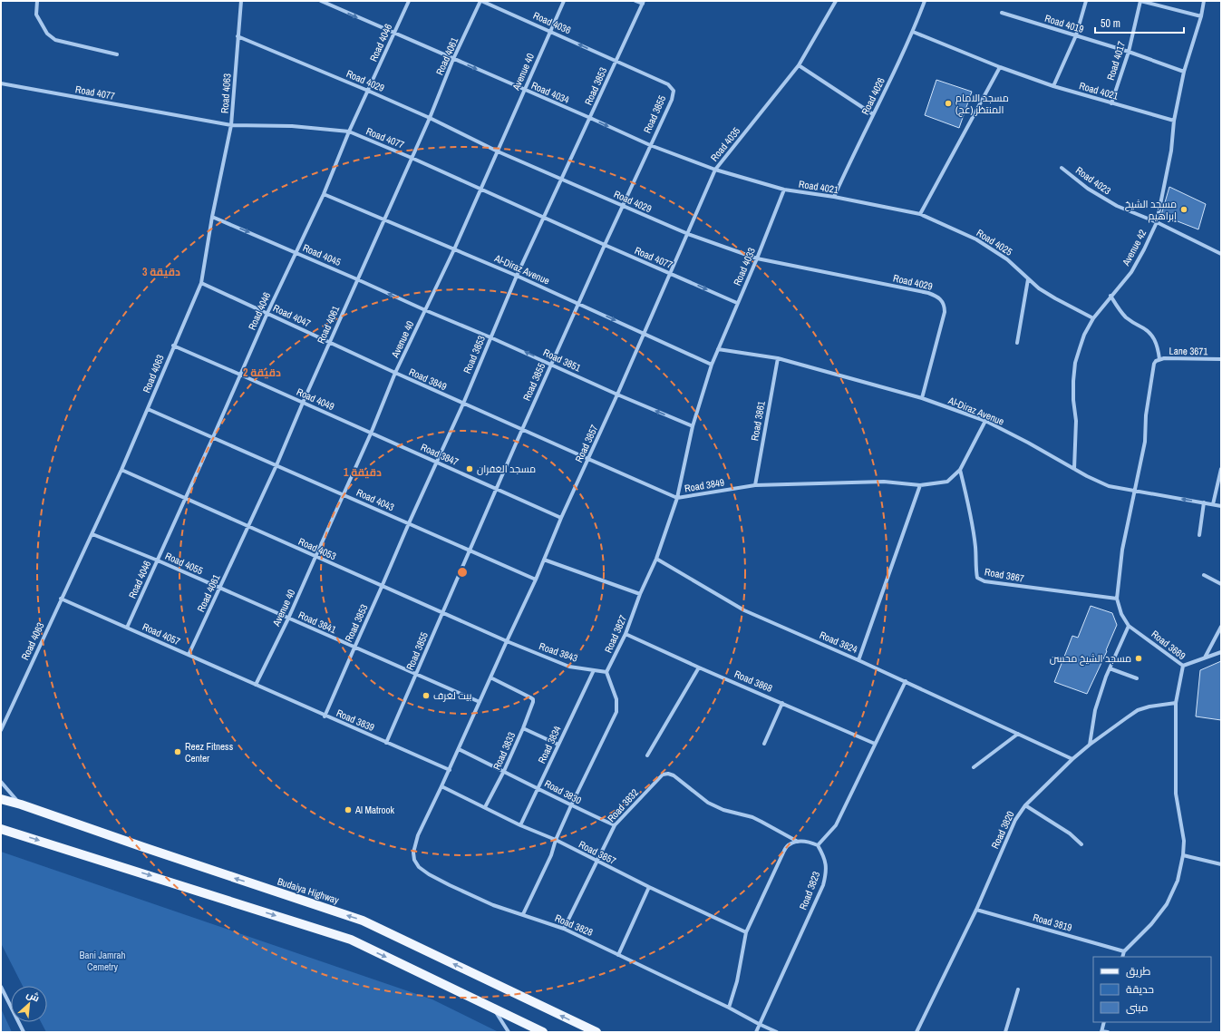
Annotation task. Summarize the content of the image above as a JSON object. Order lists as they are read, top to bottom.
{
  "streets": {
    "main road": ["Budaiya Highway"],
    "street": [
      "Road 4036",
      "Road 4019",
      "Road 4046",
      "Road 4061",
      "Road 4017",
      "Avenue 40",
      "Road 4029",
      "Road 3853",
      "Road 4021",
      "Road 4077",
      "Road 4034",
      "Road 4063",
      "Road 4026",
      "Road 3855",
      "Road 4035",
      "Road 4023",
      "Road 4025",
      "Avenue 42",
      "Road 4045",
      "Road 4033",
      "Al-Diraz Avenue",
      "Road 4047",
      "Lane 3671",
      "Road 3851",
      "Road 3849",
      "Road 4049",
      "Road 3861",
      "Road 3857",
      "Road 3847",
      "Road 4043",
      "Road 4053",
      "Road 4055",
      "Road 3867",
      "Road 3841",
      "Road 4057",
      "Road 3827",
      "Road 3824",
      "Road 3669",
      "Road 3843",
      "Road 3868",
      "Road 3839",
      "Road 3834",
      "Road 3833",
      "Road 3830",
      "Road 3832",
      "Road 3820",
      "Road 3823",
      "Road 3819",
      "Road 3828"
    ]
  },
  "crossings": [
    ["Road 4036", "Road 4061"],
    ["Road 4036", "Avenue 40"],
    ["Road 4036", "Road 3853"],
    ["Road 4036", "Road 3855"],
    ["Road 4019", "Road 4017"],
    ["Road 4019", "Avenue 42"],
    ["Road 4046", "Road 4029"],
    ["Road 4046", "Road 4077"],
    ["Road 4046", "Road 4034"],
    ["Road 4046", "Road 4045"],
    ["Road 4046", "Al-Diraz Avenue"],
    ["Road 4046", "Road 4047"],
    ["Road 4046", "Road 4049"],
    ["Road 4046", "Road 4043"],
    ["Road 4046", "Road 4053"],
    ["Road 4046", "Road 4055"],
    ["Road 4046", "Road 4057"],
    ["Road 4061", "Road 4029"],
    ["Road 4061", "Road 4077"],
    ["Road 4061", "Road 4034"],
    ["Road 4061", "Road 4045"],
    ["Road 4061", "Al-Diraz Avenue"],
    ["Road 4061", "Road 4047"],
    ["Road 4061", "Road 4049"],
    ["Road 4061", "Road 4043"],
    ["Road 4061", "Road 4053"],
    ["Road 4061", "Road 4055"],
    ["Road 4061", "Road 4057"],
    ["Road 4017", "Road 4021"],
    ["Road 4017", "Avenue 42"],
    ["Avenue 40", "Road 4029"],
    ["Avenue 40", "Road 4077"],
    ["Avenue 40", "Road 4034"],
    ["Avenue 40", "Road 4045"],
    ["Avenue 40", "Al-Diraz Avenue"],
    ["Avenue 40", "Road 4047"],
    ["Avenue 40", "Road 3851"],
    ["Avenue 40", "Road 3849"],
    ["Avenue 40", "Road 4049"],
    ["Avenue 40", "Road 3847"],
    ["Avenue 40", "Road 4043"],
    ["Avenue 40", "Road 4053"],
    ["Avenue 40", "Road 4055"],
    ["Avenue 40", "Road 3841"],
    ["Avenue 40", "Road 4057"],
    ["Avenue 40", "Road 3839"],
    ["Road 4029", "Road 3853"],
    ["Road 4029", "Road 4063"],
    ["Road 4029", "Road 3855"],
    ["Road 4029", "Road 4035"],
    ["Road 4029", "Road 4033"],
    ["Road 4029", "Al-Diraz Avenue"],
    ["Road 3853", "Road 4077"],
    ["Road 3853", "Road 4034"],
    ["Road 3853", "Road 3855"],
    ["Road 3853", "Al-Diraz Avenue"],
    ["Road 3853", "Road 3851"],
    ["Road 3853", "Road 3849"],
    ["Road 3853", "Road 3847"],
    ["Road 3853", "Road 4043"],
    ["Road 3853", "Road 4053"],
    ["Road 3853", "Road 3841"],
    ["Road 3853", "Road 3839"],
    ["Road 4021", "Road 4034"],
    ["Road 4021", "Road 4026"],
    ["Road 4021", "Road 4035"],
    ["Road 4021", "Road 4025"],
    ["Road 4021", "Avenue 42"],
    ["Road 4021", "Road 4033"],
    ["Road 4077", "Road 4063"],
    ["Road 4077", "Road 3855"],
    ["Road 4077", "Road 4035"],
    ["Road 4077", "Road 4033"],
    ["Road 4034", "Road 3855"],
    ["Road 4034", "Road 4035"],
    ["Road 4063", "Road 4045"],
    ["Road 4063", "Road 4047"],
    ["Road 4063", "Road 4049"],
    ["Road 4063", "Road 4043"],
    ["Road 4063", "Road 4053"],
    ["Road 4063", "Road 4055"],
    ["Road 4063", "Road 4057"],
    ["Road 3855", "Al-Diraz Avenue"],
    ["Road 3855", "Road 3851"],
    ["Road 3855", "Road 3849"],
    ["Road 3855", "Road 3847"],
    ["Road 3855", "Road 4043"],
    ["Road 3855", "Road 4053"],
    ["Road 3855", "Road 3841"],
    ["Road 3855", "Road 3839"],
    ["Road 4035", "Al-Diraz Avenue"],
    ["Road 4035", "Road 3857"],
    ["Road 4023", "Avenue 42"],
    ["Road 4025", "Avenue 42"],
    ["Avenue 42", "Al-Diraz Avenue"],
    ["Road 4045", "Road 3851"],
    ["Road 4033", "Al-Diraz Avenue"],
    ["Road 4033", "Road 3827"],
    ["Al-Diraz Avenue", "Road 3849"],
    ["Al-Diraz Avenue", "Road 3861"],
    ["Al-Diraz Avenue", "Road 3857"],
    ["Al-Diraz Avenue", "Road 3827"],
    ["Al-Diraz Avenue", "Road 3669"],
    ["Road 4047", "Road 3849"],
    ["Lane 3671", "Road 3669"],
    ["Road 3851", "Road 3857"],
    ["Road 3851", "Road 3827"],
    ["Road 3849", "Road 3861"],
    ["Road 3849", "Road 3857"],
    ["Road 3849", "Road 3867"],
    ["Road 3849", "Road 3827"],
    ["Road 4049", "Road 3847"],
    ["Road 3857", "Road 3847"],
    ["Road 3857", "Road 4043"],
    ["Road 3857", "Road 4053"],
    ["Road 3857", "Road 3841"],
    ["Road 3857", "Road 3843"],
    ["Road 3857", "Road 3839"],
    ["Road 3857", "Road 3834"],
    ["Road 3857", "Road 3833"],
    ["Road 3857", "Road 3830"],
    ["Road 3857", "Road 3832"],
    ["Road 3857", "Road 3828"],
    ["Road 4053", "Road 3843"],
    ["Road 4055", "Road 3841"],
    ["Road 3867", "Road 3669"],
    ["Road 4057", "Road 3839"],
    ["Road 3827", "Road 3824"],
    ["Road 3827", "Road 3843"],
    ["Road 3827", "Road 3868"],
    ["Road 3824", "Road 3820"],
    ["Road 3669", "Road 3820"],
    ["Road 3669", "Road 3819"],
    ["Road 3843", "Road 3834"],
    ["Road 3834", "Road 3830"],
    ["Road 3833", "Road 3830"],
    ["Road 3830", "Road 3832"],
    ["Road 3832", "Road 3828"],
    ["Road 3820", "Road 3819"],
    ["Road 3823", "Road 3828"]
  ],
  "one_way": ["Road 4036", "Road 4034", "Road 3851"],
  "parks": ["Bani Jamrah Cemetry"],
  "places": [
    "مسجد الامام المنتظر (عج)",
    "مسجد الشيخ إبراهيم",
    "مسجد الغفران",
    "مسجد الشيخ محسن",
    "بيت لغرف",
    "Reez Fitness Center",
    "Al Matrook"
  ],
  "legend": ["طريق", "حديقة", "مبنى"],
  "scale_bar": "50 m",
  "north": "top right",
  "rings": ["3 دقيقة", "2 دقيقة", "1 دقيقة"]
}
